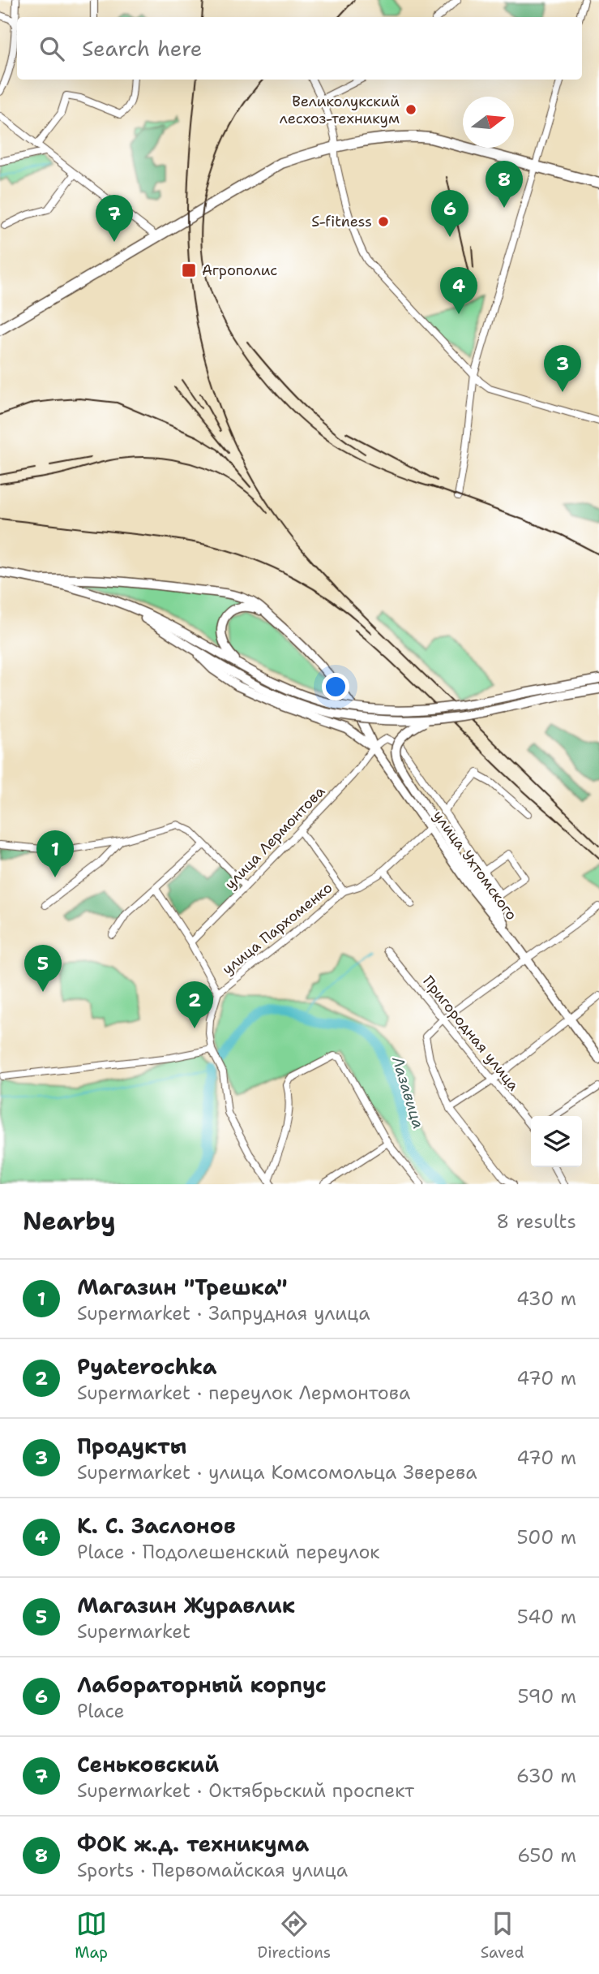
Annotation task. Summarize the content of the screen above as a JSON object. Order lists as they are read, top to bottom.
{
  "streets": {
    "main road": ["улица Ухтомского"],
    "street": ["улица Лермонтова", "улица Пархоменко", "Пригородная улица"]
  },
  "crossings": [
    ["улица Лермонтова", "улица Ухтомского"],
    ["улица Ухтомского", "улица Пархоменко"]
  ],
  "water": ["Лазавица"],
  "places": {
    "other": ["Великолукский лесхоз-техникум", "S-fitness"],
    "transit": ["Агрополис"]
  },
  "north": "right",
  "page": {
    "search": "Search here",
    "pins": [
      "8",
      "6",
      "7",
      "4",
      "3",
      "1",
      "5",
      "2"
    ],
    "heading": ["Nearby", "8 results"],
    "list": [
      {
        "mark": "1",
        "name": "Магазин \"Трешка\"",
        "note": "Supermarket · Запрудная улица",
        "value": "430 m"
      },
      {
        "mark": "2",
        "name": "Pyaterochka",
        "note": "Supermarket · переулок Лермонтова",
        "value": "470 m"
      },
      {
        "mark": "3",
        "name": "Продукты",
        "note": "Supermarket · улица Комсомольца Зверева",
        "value": "470 m"
      },
      {
        "mark": "4",
        "name": "К. С. Заслонов",
        "note": "Place · Подолешенский переулок",
        "value": "500 m"
      },
      {
        "mark": "5",
        "name": "Магазин Журавлик",
        "note": "Supermarket",
        "value": "540 m"
      },
      {
        "mark": "6",
        "name": "Лабораторный корпус",
        "note": "Place",
        "value": "590 m"
      },
      {
        "mark": "7",
        "name": "Сеньковский",
        "note": "Supermarket · Октябрьский проспект",
        "value": "630 m"
      },
      {
        "mark": "8",
        "name": "ФОК ж.д. техникума",
        "note": "Sports · Первомайская улица",
        "value": "650 m"
      }
    ],
    "nav": ["Map", "Directions", "Saved"]
  }
}
